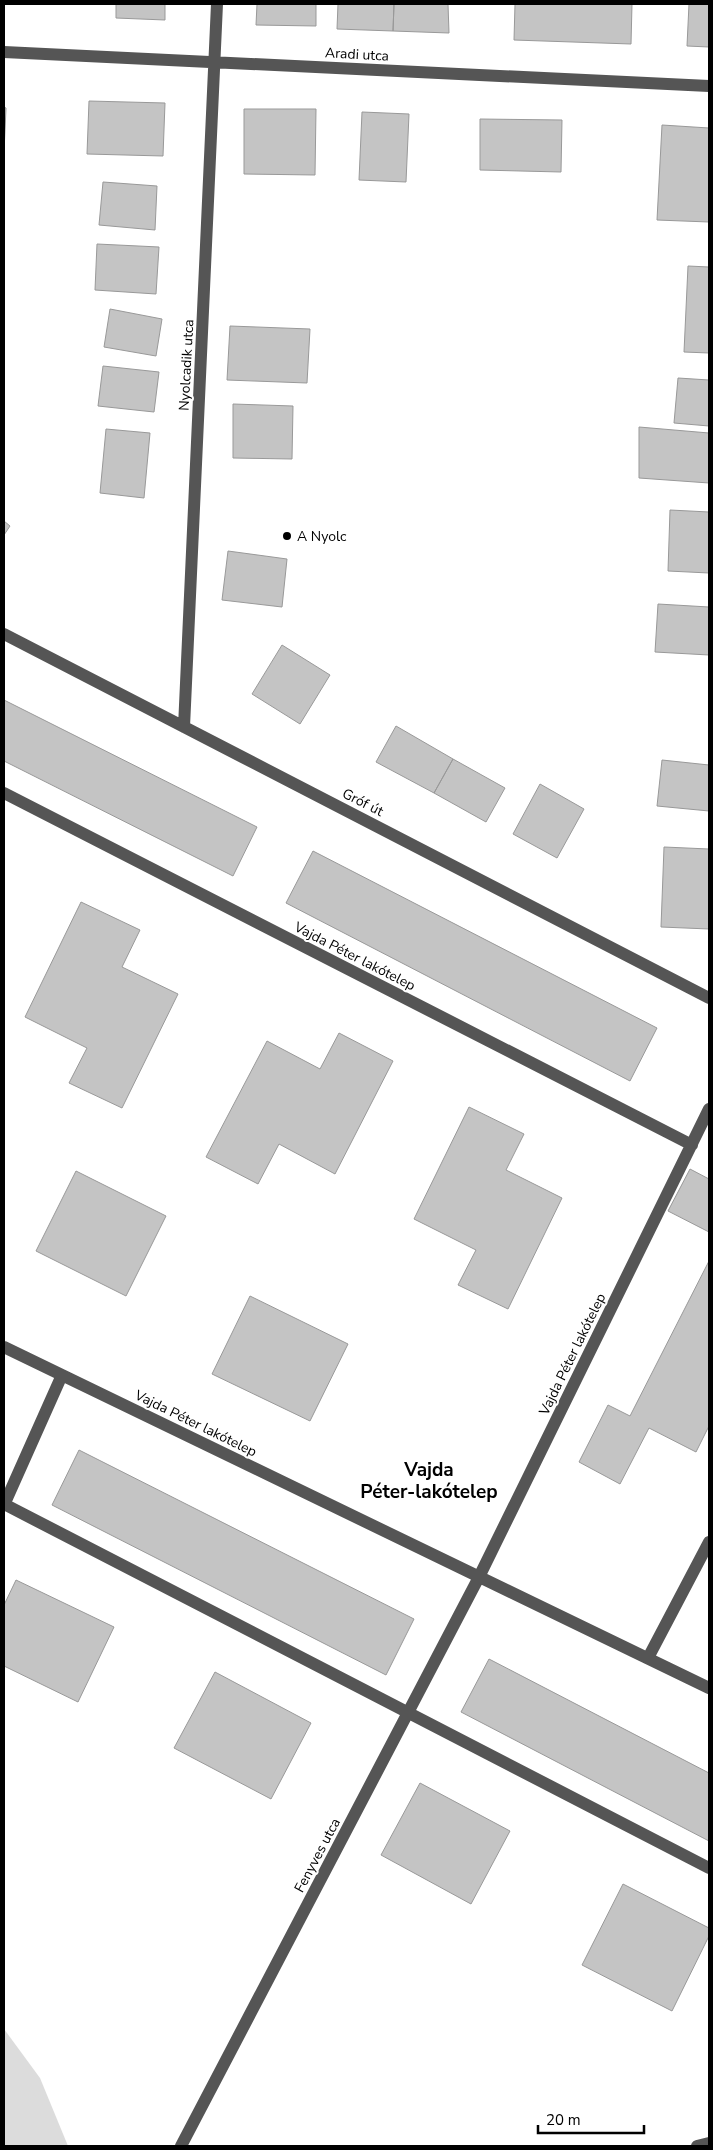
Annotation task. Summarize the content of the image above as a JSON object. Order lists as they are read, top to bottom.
{
  "streets": {
    "street": [
      "Aradi utca",
      "Nyolcadik utca",
      "Gróf út",
      "Vajda Péter lakótelep",
      "Fenyves utca"
    ]
  },
  "crossings": [
    ["Aradi utca", "Nyolcadik utca"],
    ["Nyolcadik utca", "Gróf út"],
    ["Vajda Péter lakótelep", "Fenyves utca"]
  ],
  "districts": ["Vajda Péter-lakótelep"],
  "places": ["A Nyolc"],
  "scale_bar": "20 m"
}
